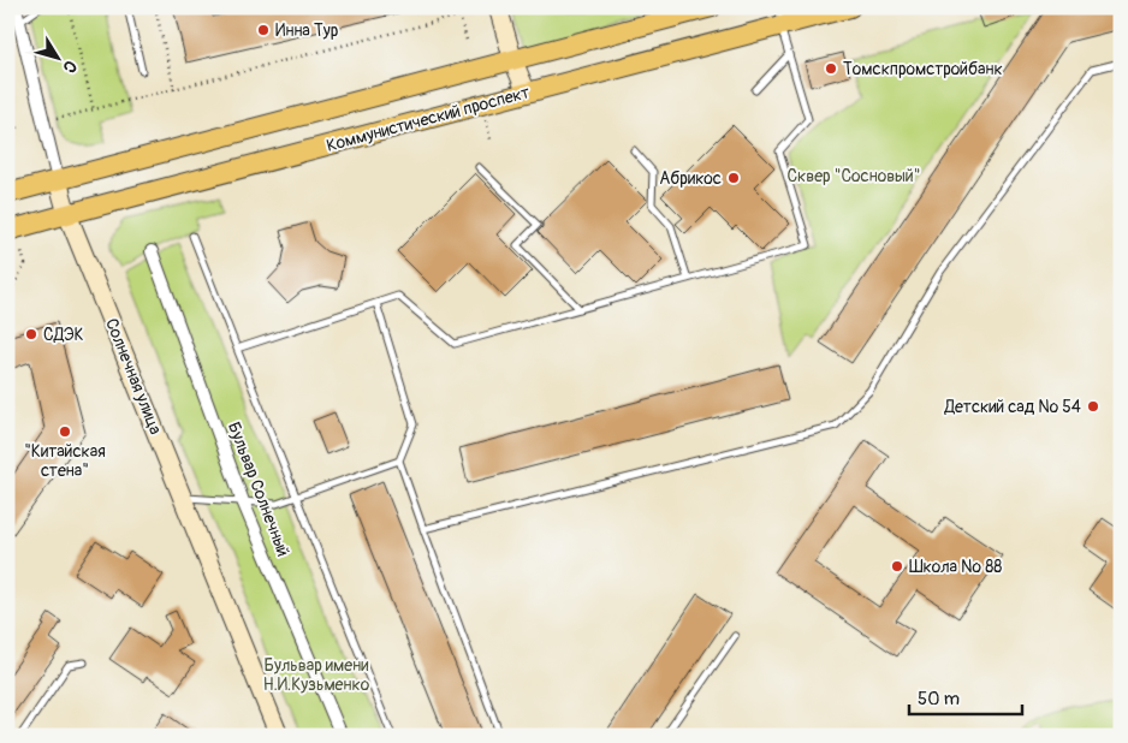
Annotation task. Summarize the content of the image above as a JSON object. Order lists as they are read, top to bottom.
{
  "streets": {
    "main road": ["Коммунистический проспект", "Солнечная улица"],
    "street": ["Бульвар Солнечный"]
  },
  "crossings": [
    ["Коммунистический проспект", "Солнечная улица"]
  ],
  "parks": ["Сквер \"Сосновый\"", "Бульвар имени Н.И.Кузьменко"],
  "places": [
    "Инна Тур",
    "Томскпромстройбанк",
    "Абрикос",
    "СДЭК",
    "Детский сад № 54",
    "\"Китайская стена\"",
    "Школа № 88"
  ],
  "scale_bar": "50 m",
  "north": "bottom right"
}
